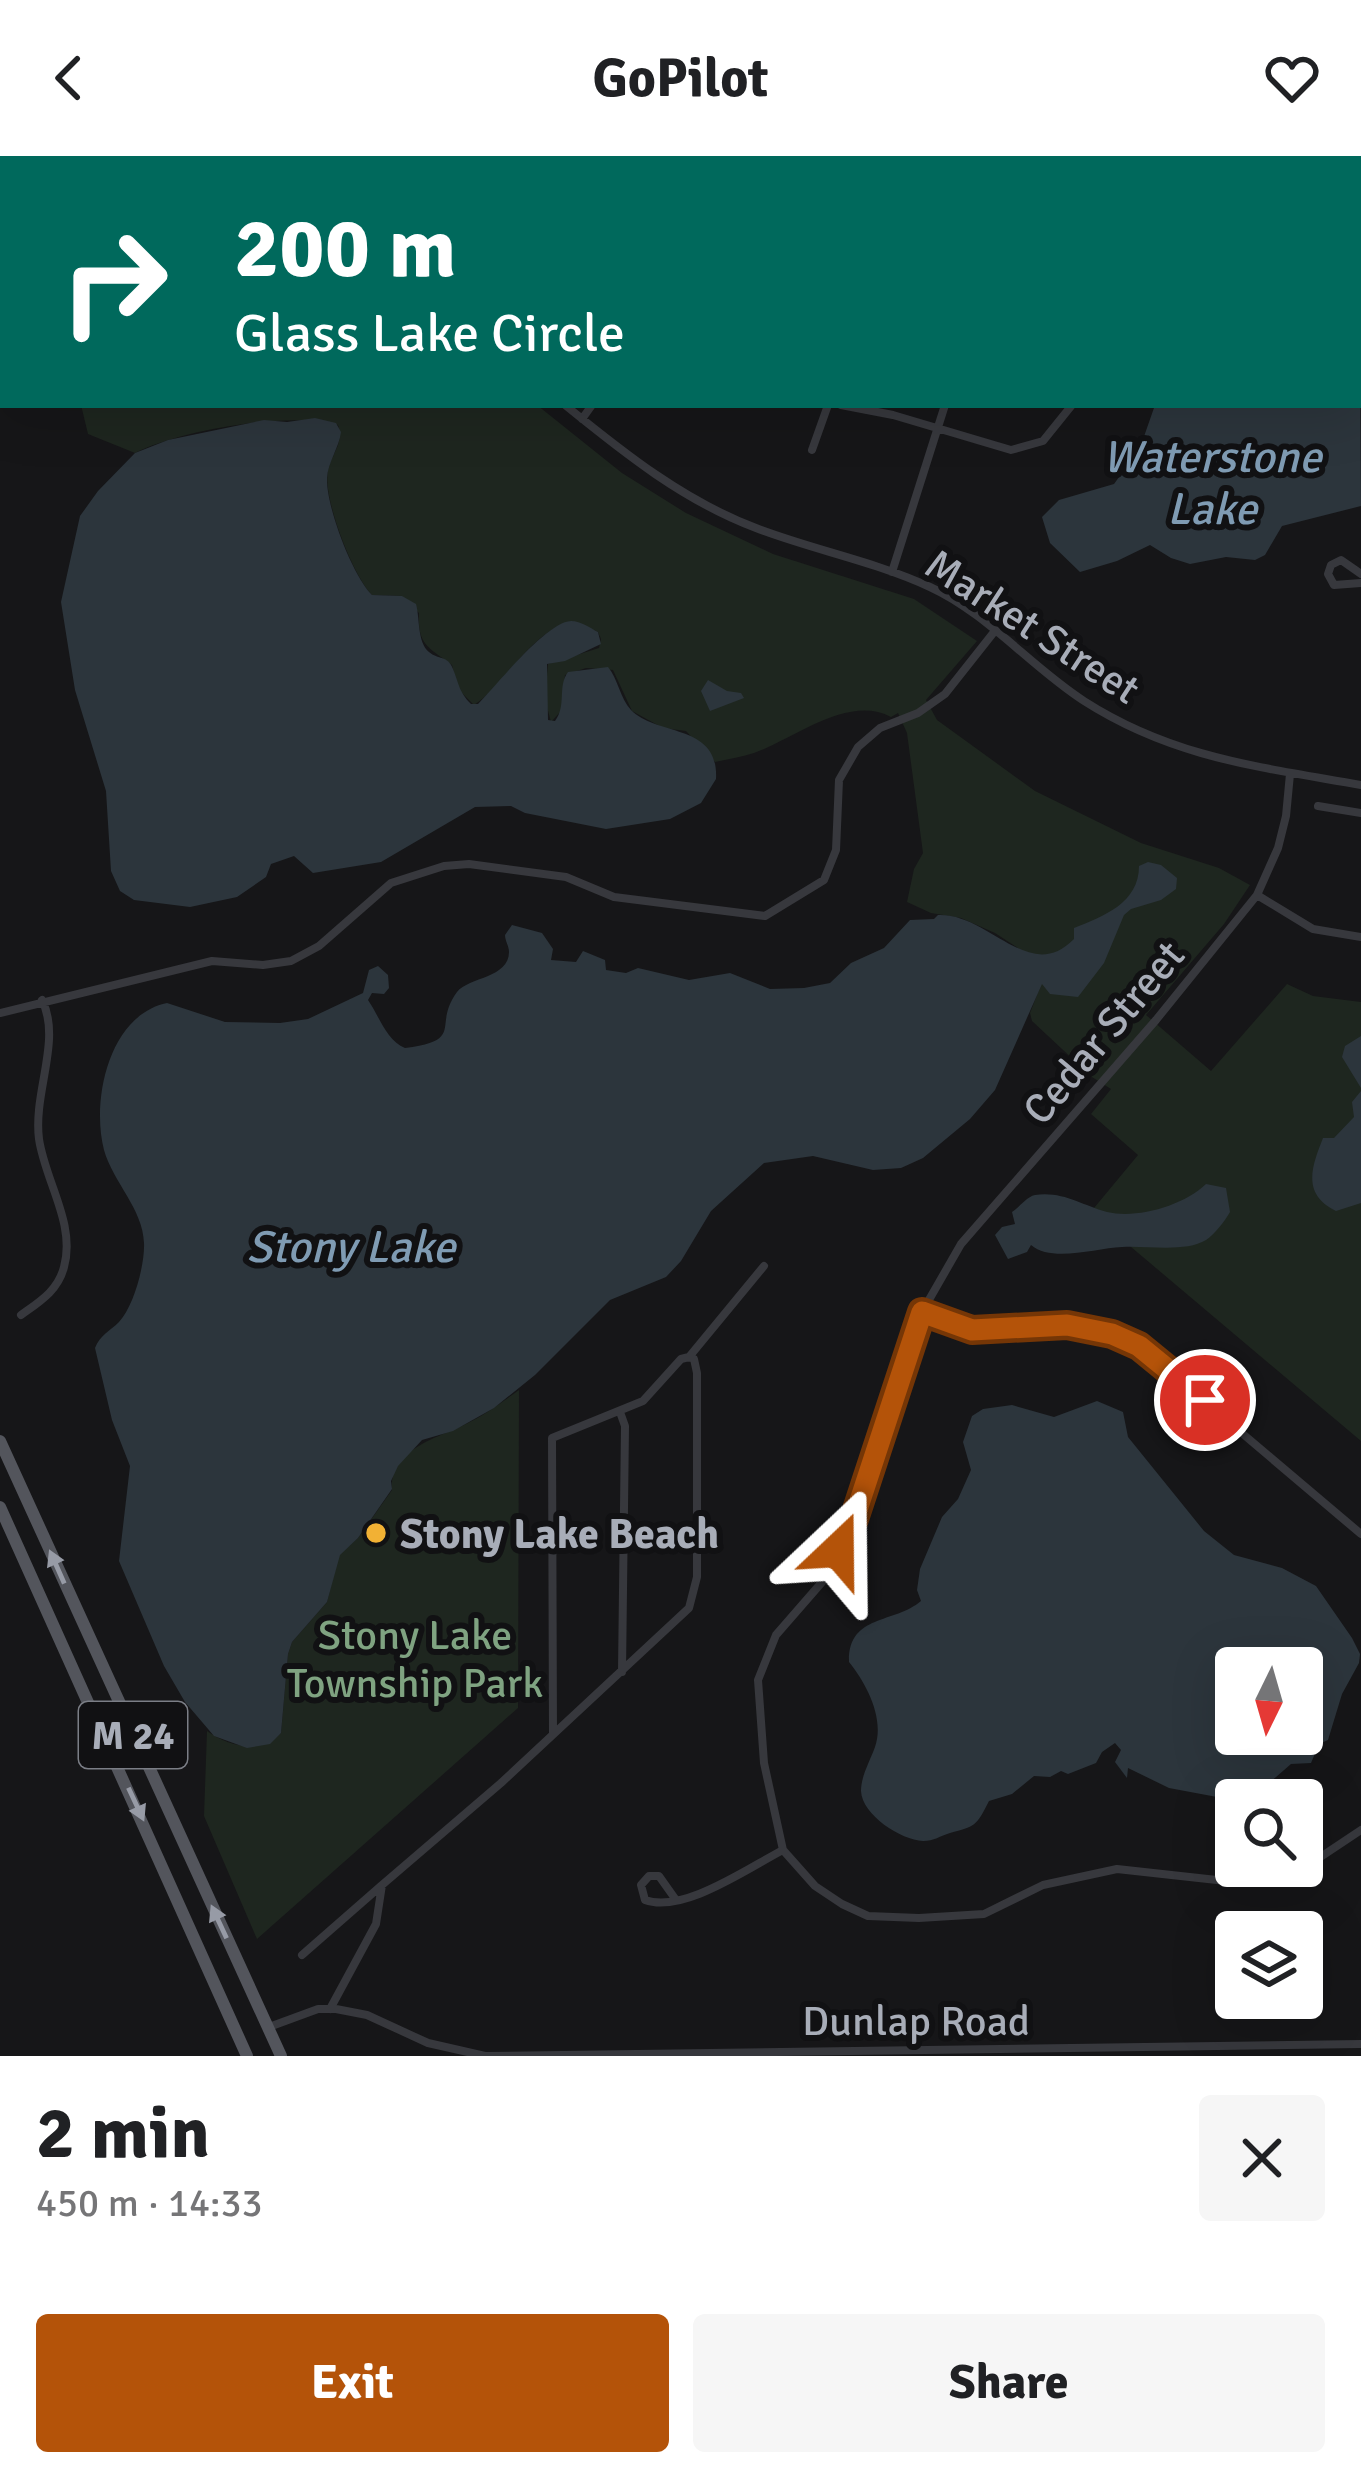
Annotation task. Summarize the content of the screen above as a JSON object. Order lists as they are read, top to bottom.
{
  "streets": {
    "main road": ["M 24"],
    "street": ["Market Street", "Cedar Street", "Dunlap Road"]
  },
  "crossings": [
    ["Market Street", "Cedar Street"]
  ],
  "water": ["Waterstone Lake", "Stony Lake"],
  "parks": ["Stony Lake Township Park"],
  "places": ["Stony Lake Beach"],
  "north": "bottom",
  "page": {
    "header": "GoPilot",
    "turn": ["200 m", "Glass Lake Circle"],
    "heading": ["2 min", "450 m · 14:33"],
    "buttons": ["Exit", "Share"]
  }
}
